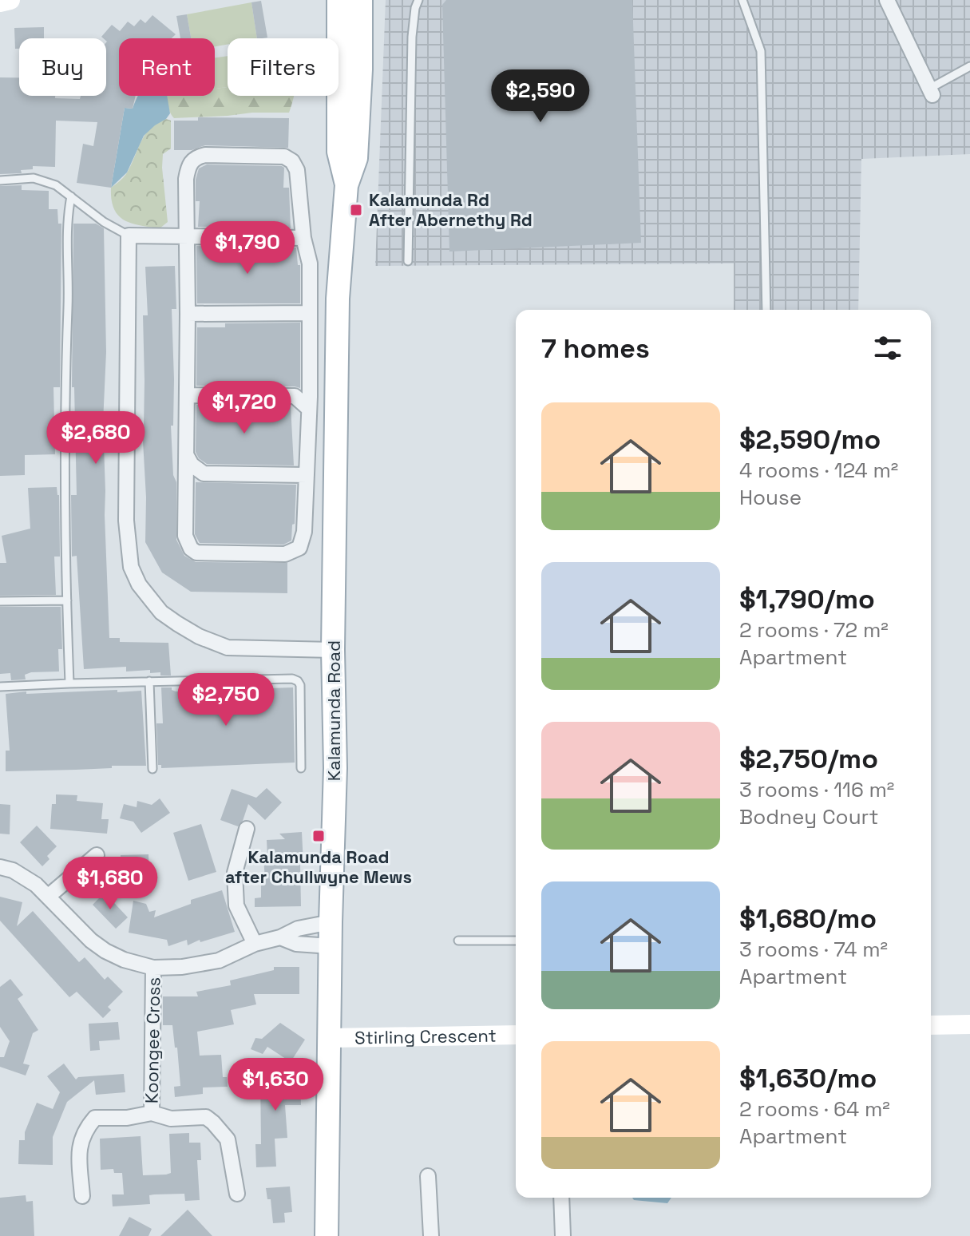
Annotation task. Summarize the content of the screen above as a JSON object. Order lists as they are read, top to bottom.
{
  "streets": {
    "main road": ["Kalamunda Road", "Stirling Crescent"],
    "street": ["Koongee Cross"]
  },
  "crossings": [
    ["Kalamunda Road", "Stirling Crescent"]
  ],
  "places": {
    "transit": ["Kalamunda Rd After Abernethy Rd", "Kalamunda Road after Chullwyne Mews"]
  },
  "page": {
    "chip": ["Buy", "Rent", "Filters"],
    "price": [
      "$2,590",
      "$1,790",
      "$1,720",
      "$2,680",
      "$2,750",
      "$1,680",
      "$1,630"
    ],
    "heading": "7 homes",
    "list": [
      {
        "name": "$2,590/mo",
        "note": "4 rooms · 124 m² · House"
      },
      {
        "name": "$1,790/mo",
        "note": "2 rooms · 72 m² · Apartment"
      },
      {
        "name": "$2,750/mo",
        "note": "3 rooms · 116 m² · Bodney Court"
      },
      {
        "name": "$1,680/mo",
        "note": "3 rooms · 74 m² · Apartment"
      },
      {
        "name": "$1,630/mo",
        "note": "2 rooms · 64 m² · Apartment"
      }
    ]
  }
}
